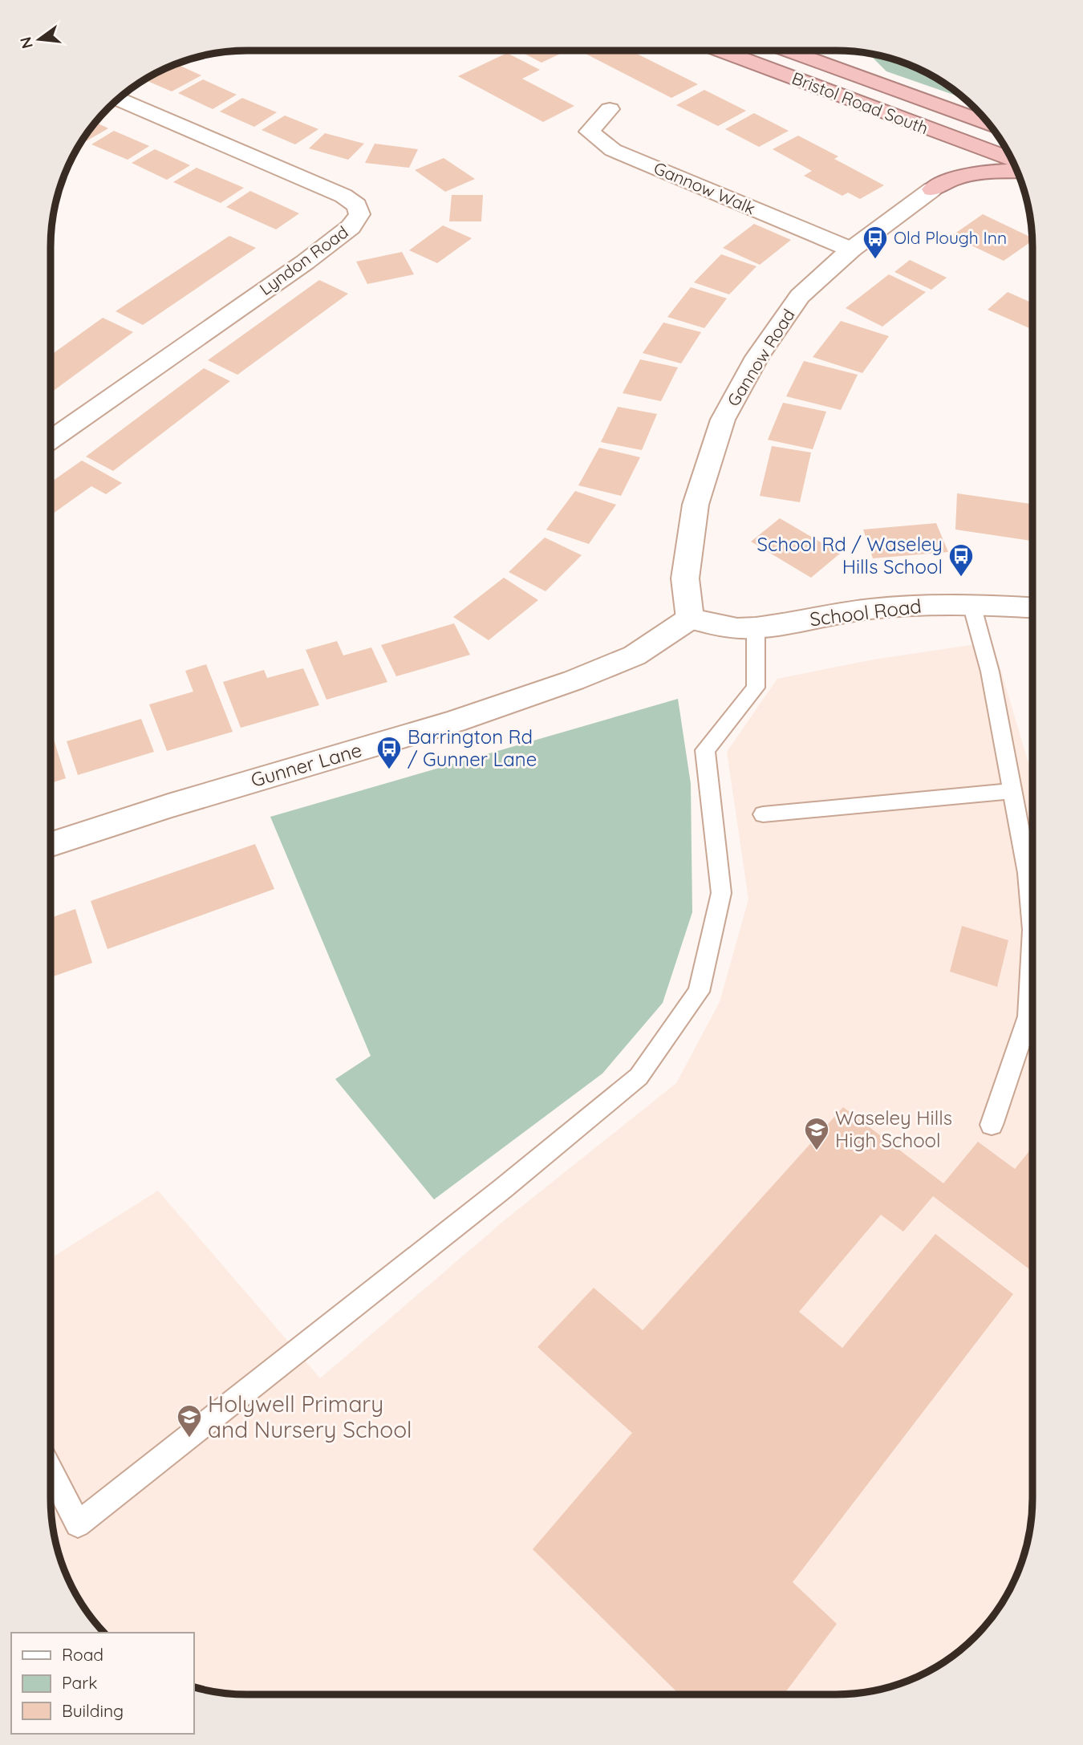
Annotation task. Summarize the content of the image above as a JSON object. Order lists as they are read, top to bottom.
{
  "streets": {
    "highway": ["Bristol Road South"],
    "street": [
      "Gannow Walk",
      "Lyndon Road",
      "Gannow Road",
      "School Road",
      "Gunner Lane"
    ]
  },
  "crossings": [
    ["Gannow Walk", "Gannow Road"],
    ["Gannow Road", "School Road"],
    ["Gannow Road", "Gunner Lane"],
    ["School Road", "Gunner Lane"]
  ],
  "places": {
    "bus stop": ["Old Plough Inn", "School Rd / Waseley Hills School", "Barrington Rd / Gunner Lane"],
    "school or university": ["Waseley Hills High School", "Holywell Primary and Nursery School"]
  },
  "legend": ["Road", "Park", "Building"],
  "north": "left"
}
